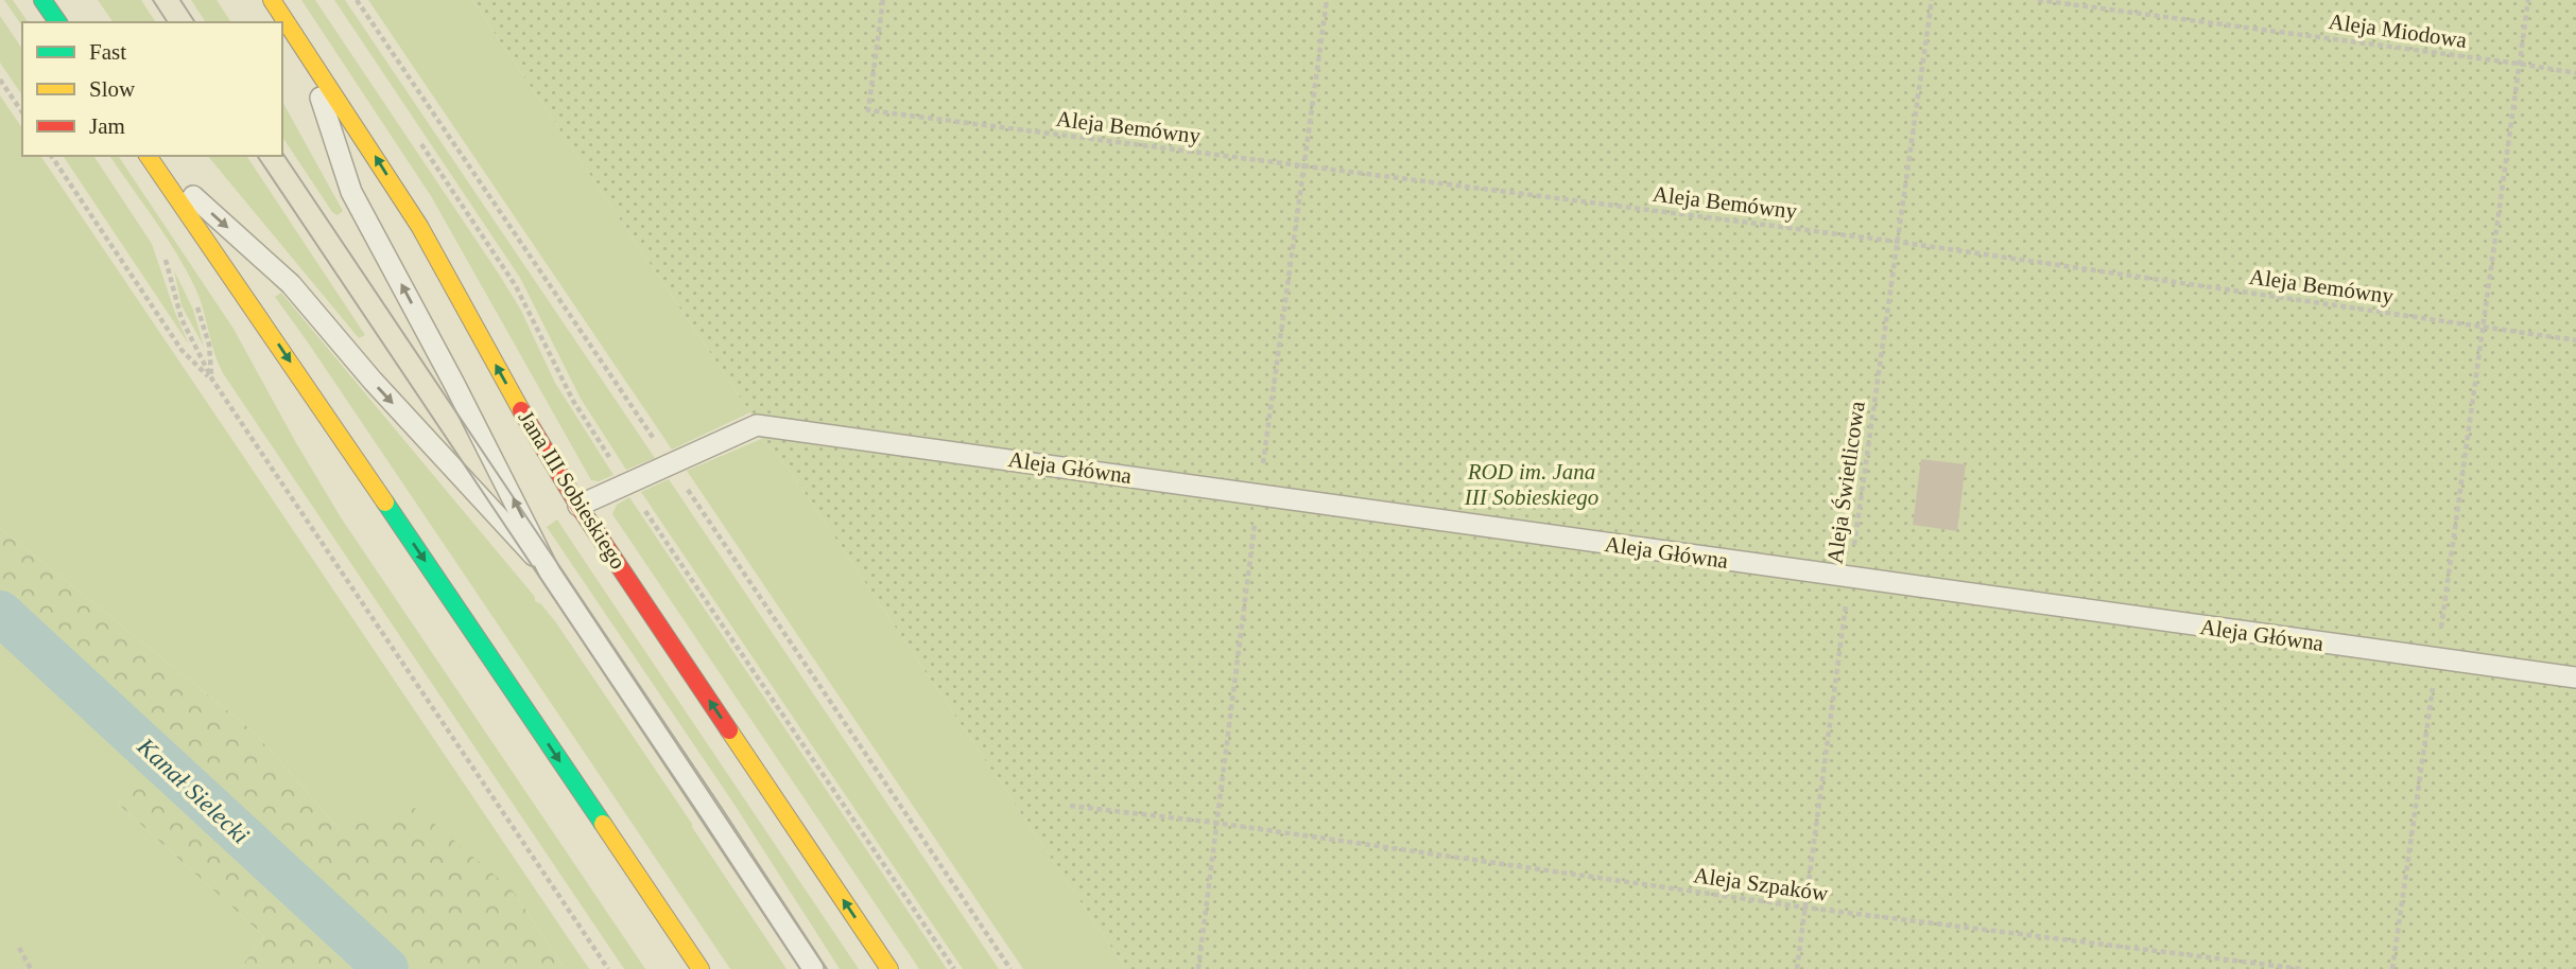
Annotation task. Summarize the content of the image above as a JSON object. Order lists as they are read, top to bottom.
{
  "streets": {
    "main road": ["Jana III Sobieskiego"],
    "lane": ["Aleja Główna"],
    "path": [
      "Aleja Miodowa",
      "Aleja Bemówny",
      "Aleja Świetlicowa",
      "Aleja Szpaków"
    ]
  },
  "crossings": [
    ["Aleja Bemówny", "Aleja Świetlicowa"],
    ["Aleja Główna", "Aleja Świetlicowa"],
    ["Aleja Główna", "Jana III Sobieskiego"],
    ["Aleja Świetlicowa", "Aleja Szpaków"]
  ],
  "one_way": ["Jana III Sobieskiego"],
  "water": ["Kanał Sielecki"],
  "parks": ["ROD im. Jana III Sobieskiego"],
  "legend": ["Fast", "Slow", "Jam"]
}
